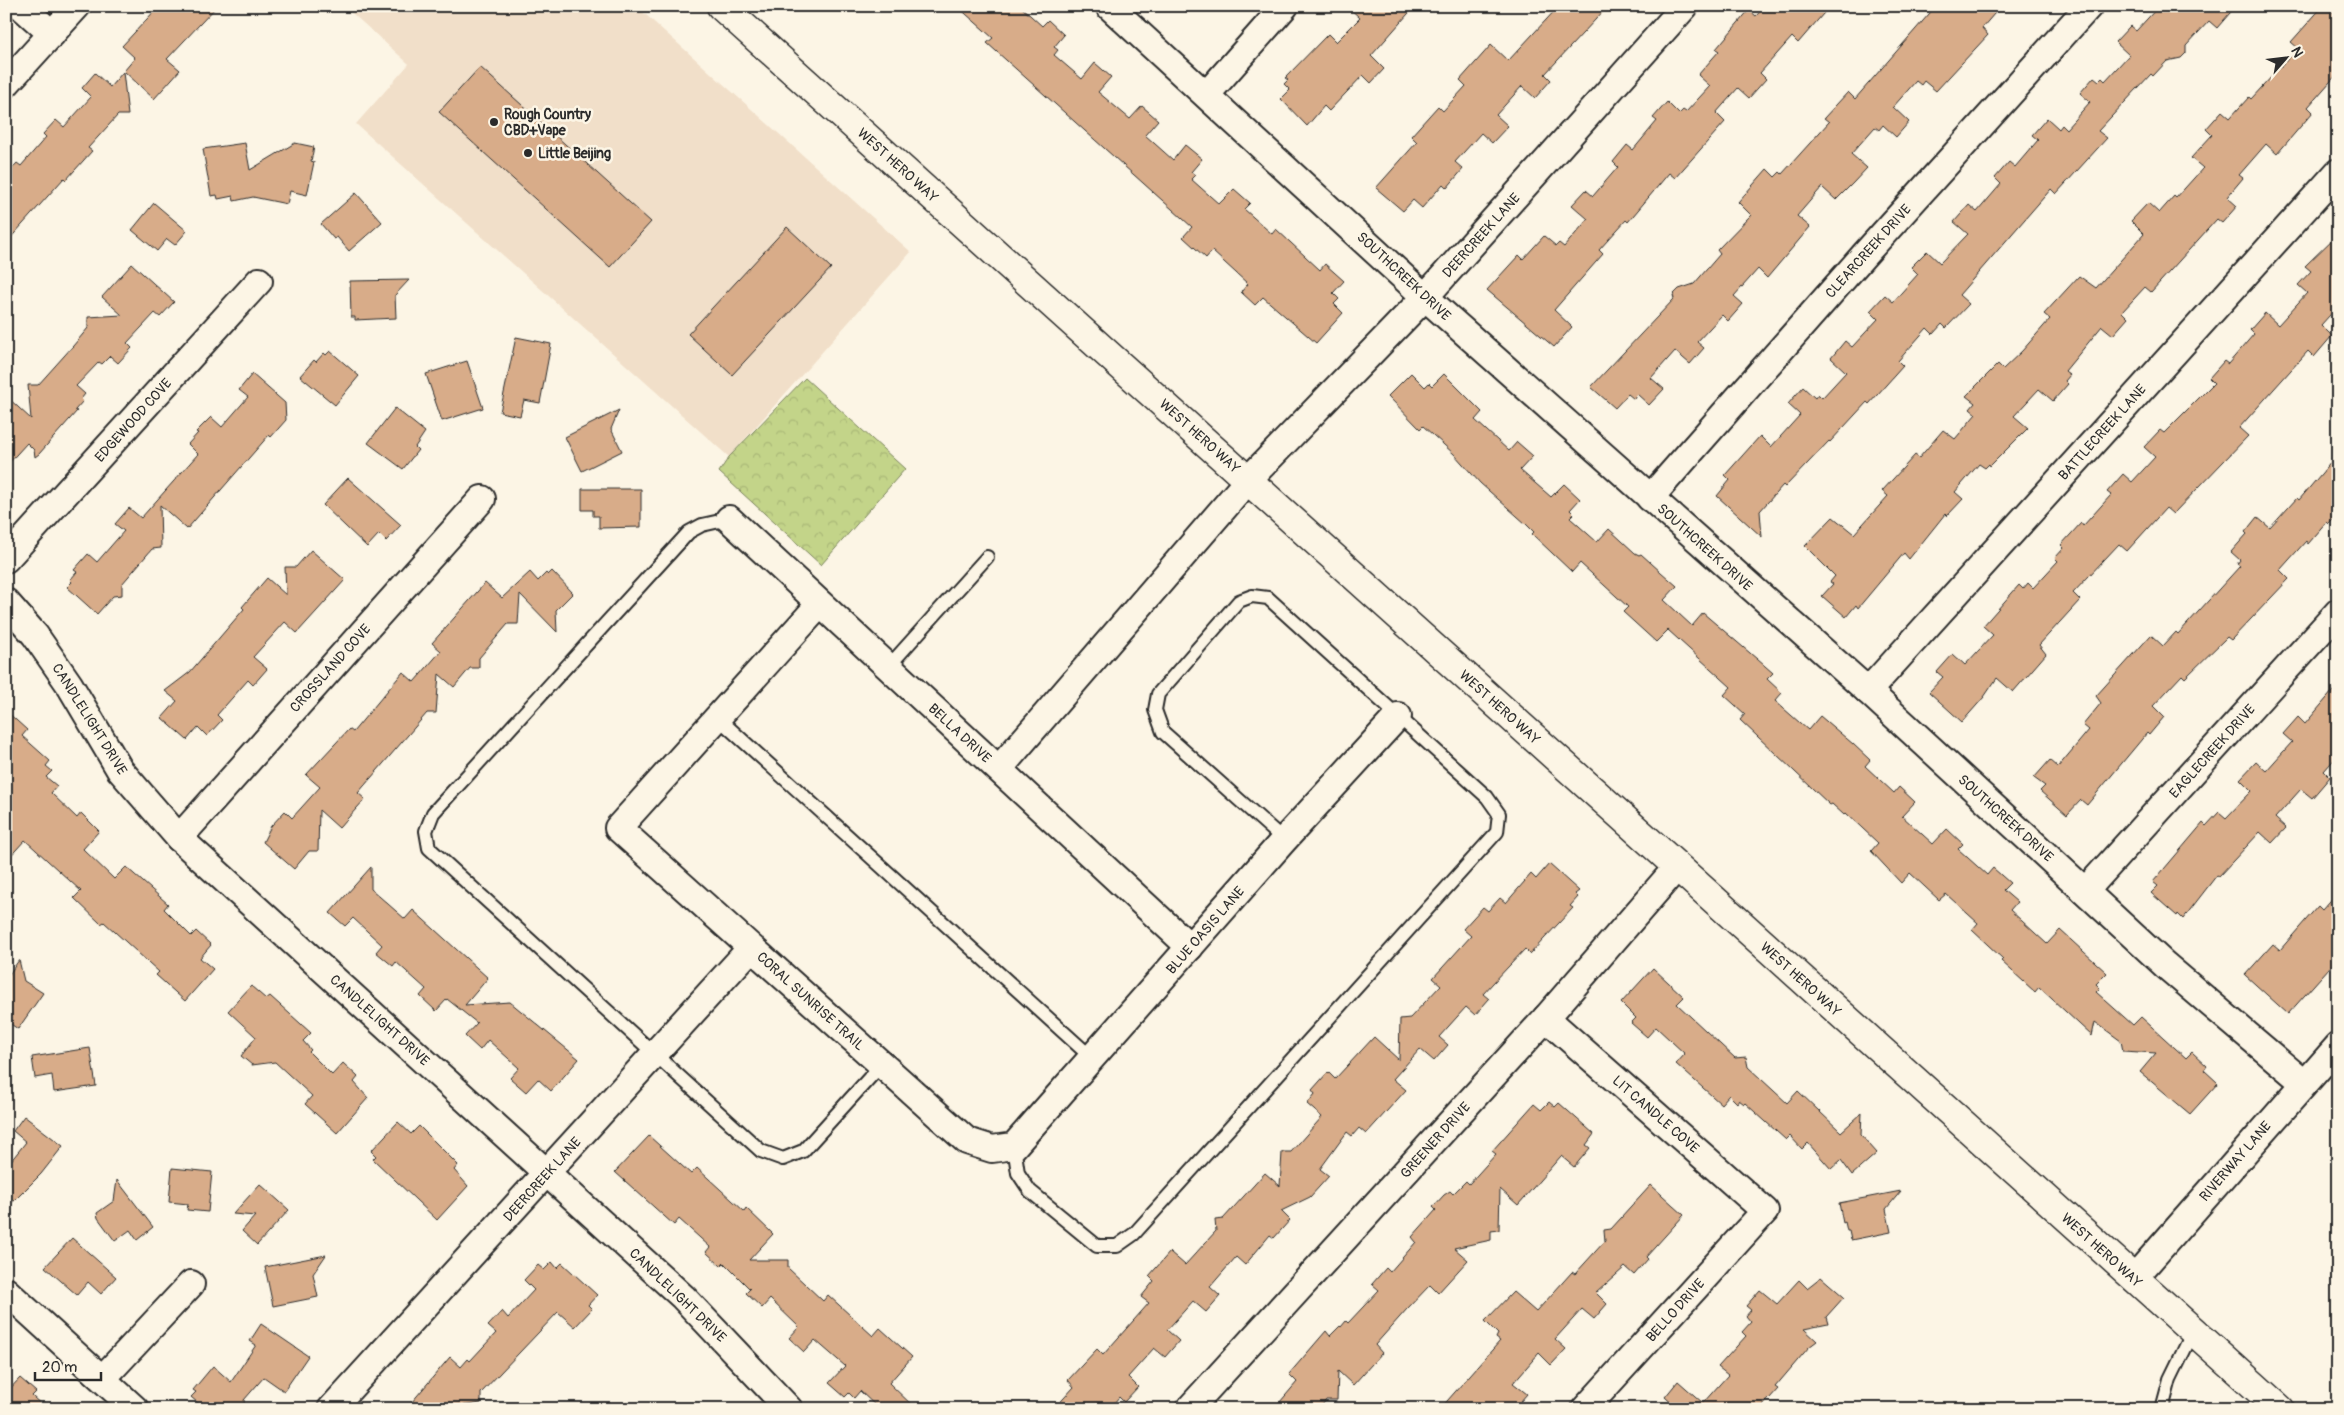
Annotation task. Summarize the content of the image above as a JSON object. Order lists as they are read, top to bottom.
{
  "streets": {
    "main road": ["WEST HERO WAY"],
    "street": [
      "DEERCREEK LANE",
      "CLEARCREEK DRIVE",
      "SOUTHCREEK DRIVE",
      "EDGEWOOD COVE",
      "BATTLECREEK LANE",
      "CROSSLAND COVE",
      "CANDLELIGHT DRIVE",
      "BELLA DRIVE",
      "EAGLECREEK DRIVE",
      "BLUE OASIS LANE",
      "CORAL SUNRISE TRAIL",
      "LIT CANDLE COVE",
      "GREENER DRIVE",
      "RIVERWAY LANE",
      "BELLO DRIVE"
    ]
  },
  "crossings": [
    ["WEST HERO WAY", "DEERCREEK LANE"],
    ["WEST HERO WAY", "GREENER DRIVE"],
    ["WEST HERO WAY", "RIVERWAY LANE"],
    ["DEERCREEK LANE", "SOUTHCREEK DRIVE"],
    ["DEERCREEK LANE", "CANDLELIGHT DRIVE"],
    ["DEERCREEK LANE", "BELLA DRIVE"],
    ["DEERCREEK LANE", "CORAL SUNRISE TRAIL"],
    ["CLEARCREEK DRIVE", "SOUTHCREEK DRIVE"],
    ["SOUTHCREEK DRIVE", "BATTLECREEK LANE"],
    ["SOUTHCREEK DRIVE", "EAGLECREEK DRIVE"],
    ["SOUTHCREEK DRIVE", "RIVERWAY LANE"],
    ["CROSSLAND COVE", "CANDLELIGHT DRIVE"],
    ["BELLA DRIVE", "BLUE OASIS LANE"],
    ["BLUE OASIS LANE", "CORAL SUNRISE TRAIL"],
    ["LIT CANDLE COVE", "GREENER DRIVE"],
    ["LIT CANDLE COVE", "BELLO DRIVE"]
  ],
  "places": ["Rough Country CBD+Vape", "Little Beijing"],
  "scale_bar": "20 m",
  "north": "top right"
}
